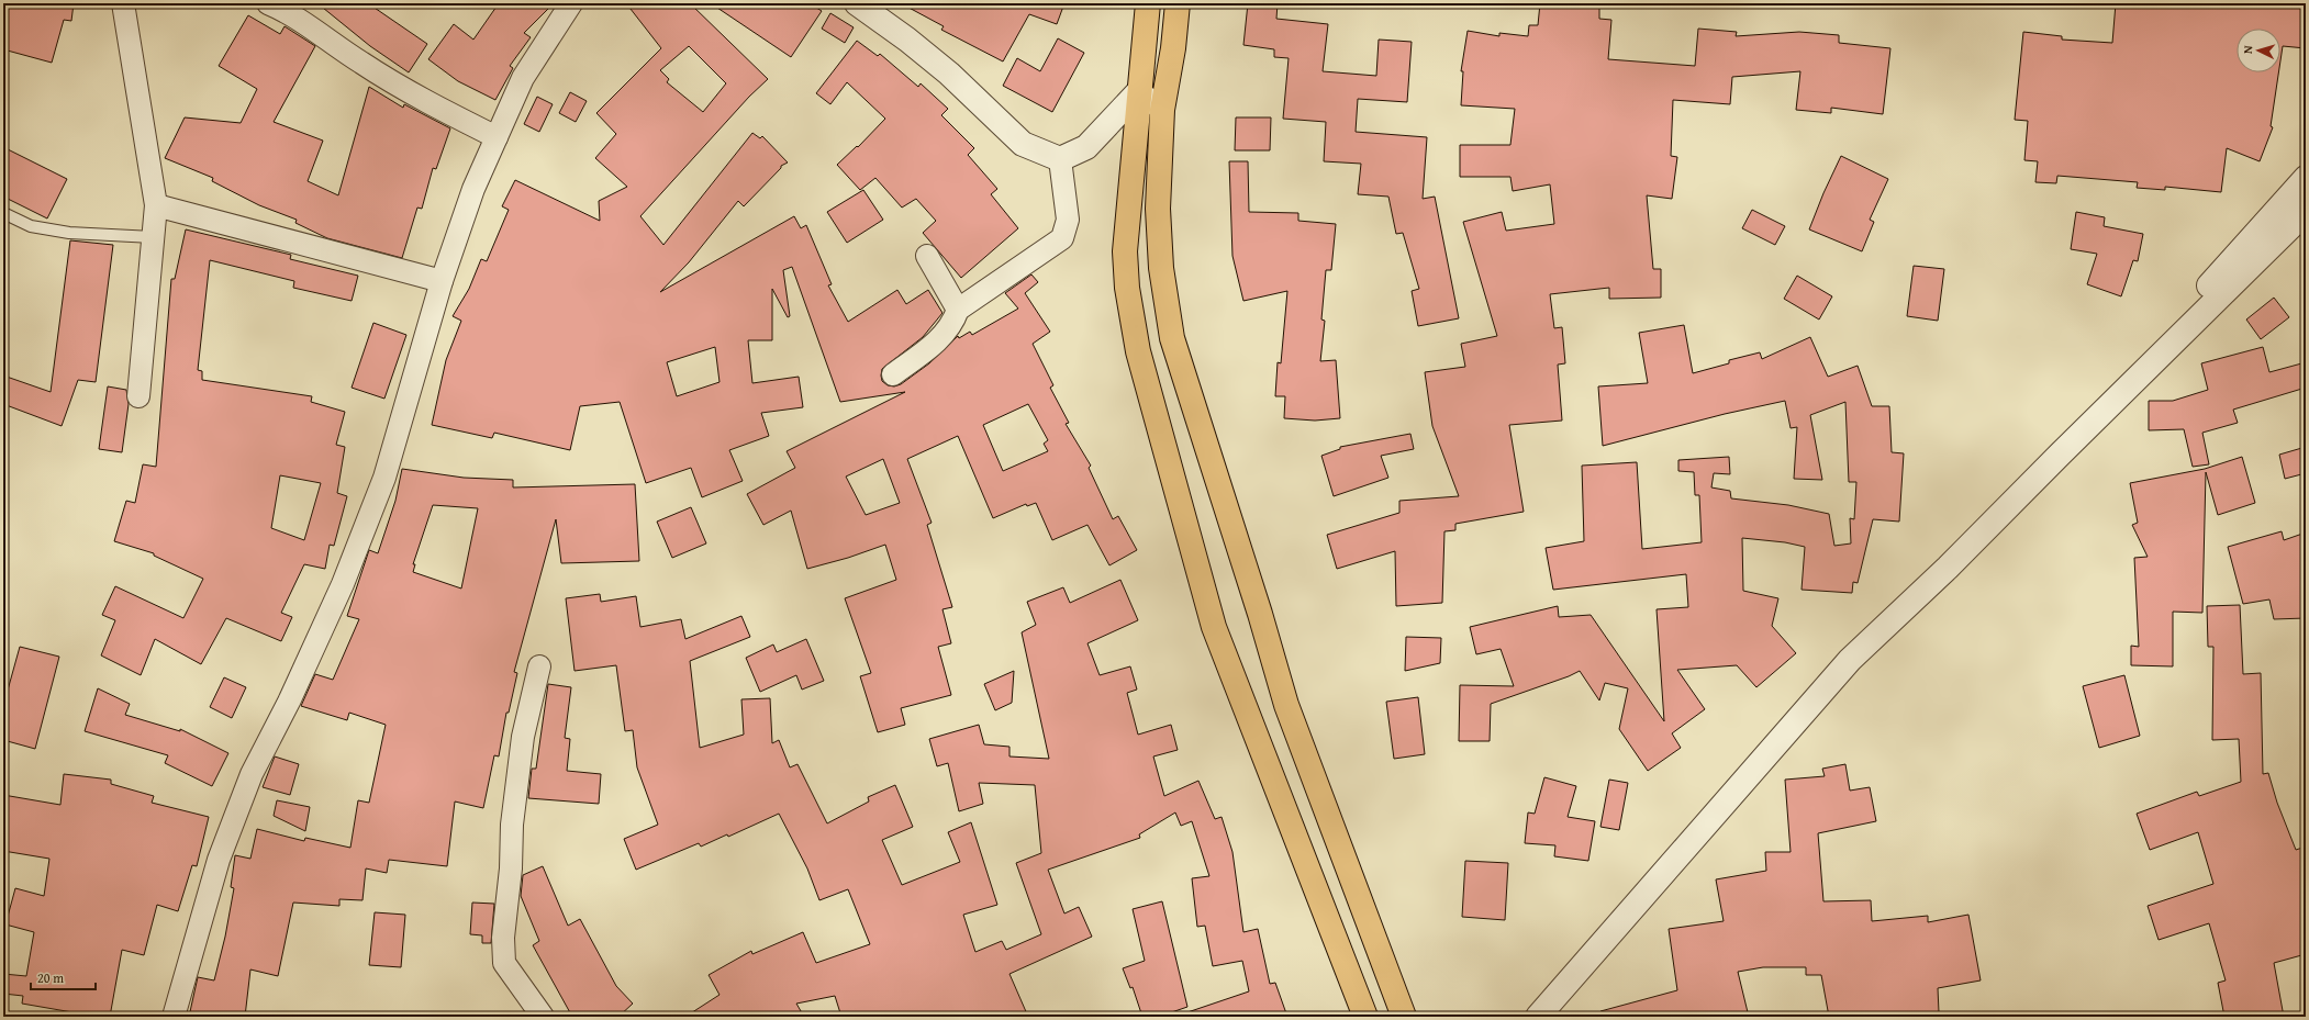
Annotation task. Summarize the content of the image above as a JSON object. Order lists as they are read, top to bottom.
{
  "scale_bar": "20 m",
  "north": "left"
}
